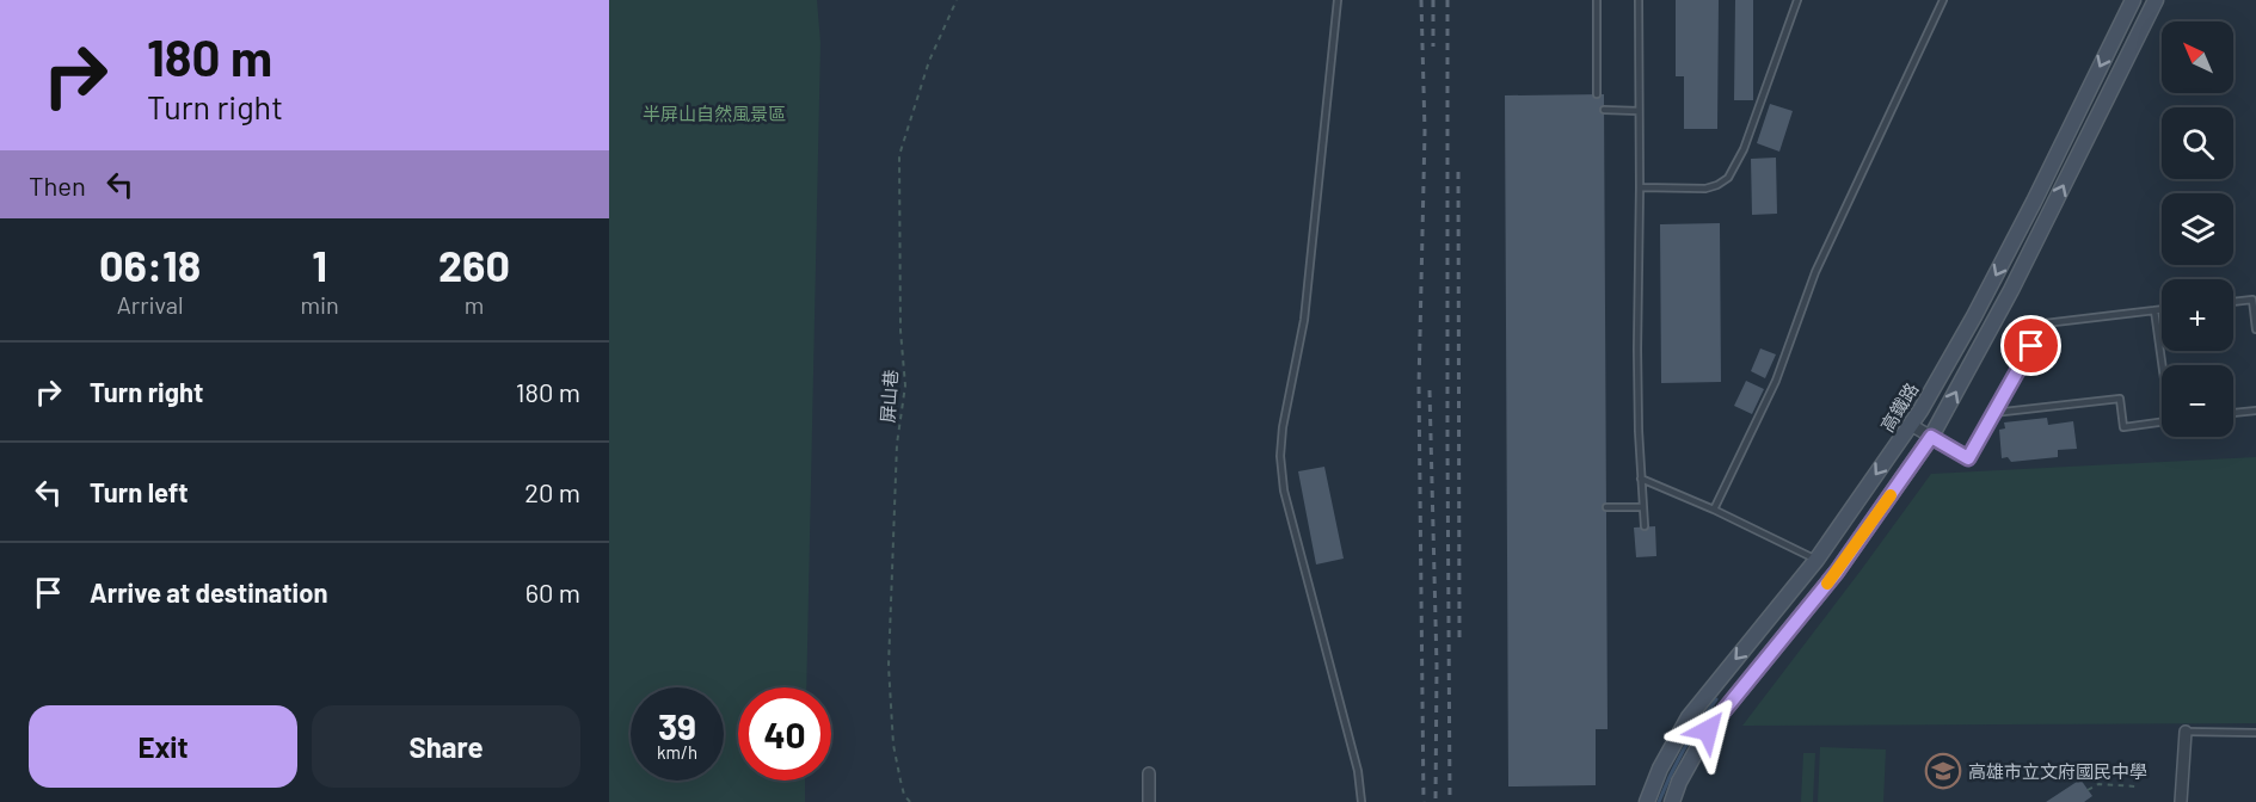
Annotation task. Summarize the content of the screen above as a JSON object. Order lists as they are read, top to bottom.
{
  "streets": {
    "street": ["高鐵路"],
    "path": ["屏山巷"]
  },
  "parks": ["半屏山自然風景區"],
  "places": {
    "school or university": ["高雄市立文府國民中學"]
  },
  "north": "top left",
  "page": {
    "turn": ["180 m", "Turn right"],
    "map_buttons": ["+", "−"],
    "then": "Then",
    "eta": [
      "06:18",
      "Arrival",
      "1",
      "min",
      "260",
      "m"
    ],
    "list": [
      {
        "name": "Turn right",
        "value": "180 m"
      },
      {
        "name": "Turn left",
        "value": "20 m"
      },
      {
        "name": "Arrive at destination",
        "value": "60 m"
      }
    ],
    "speed": "39 km/h",
    "limit": "40",
    "buttons": ["Exit", "Share"]
  }
}
